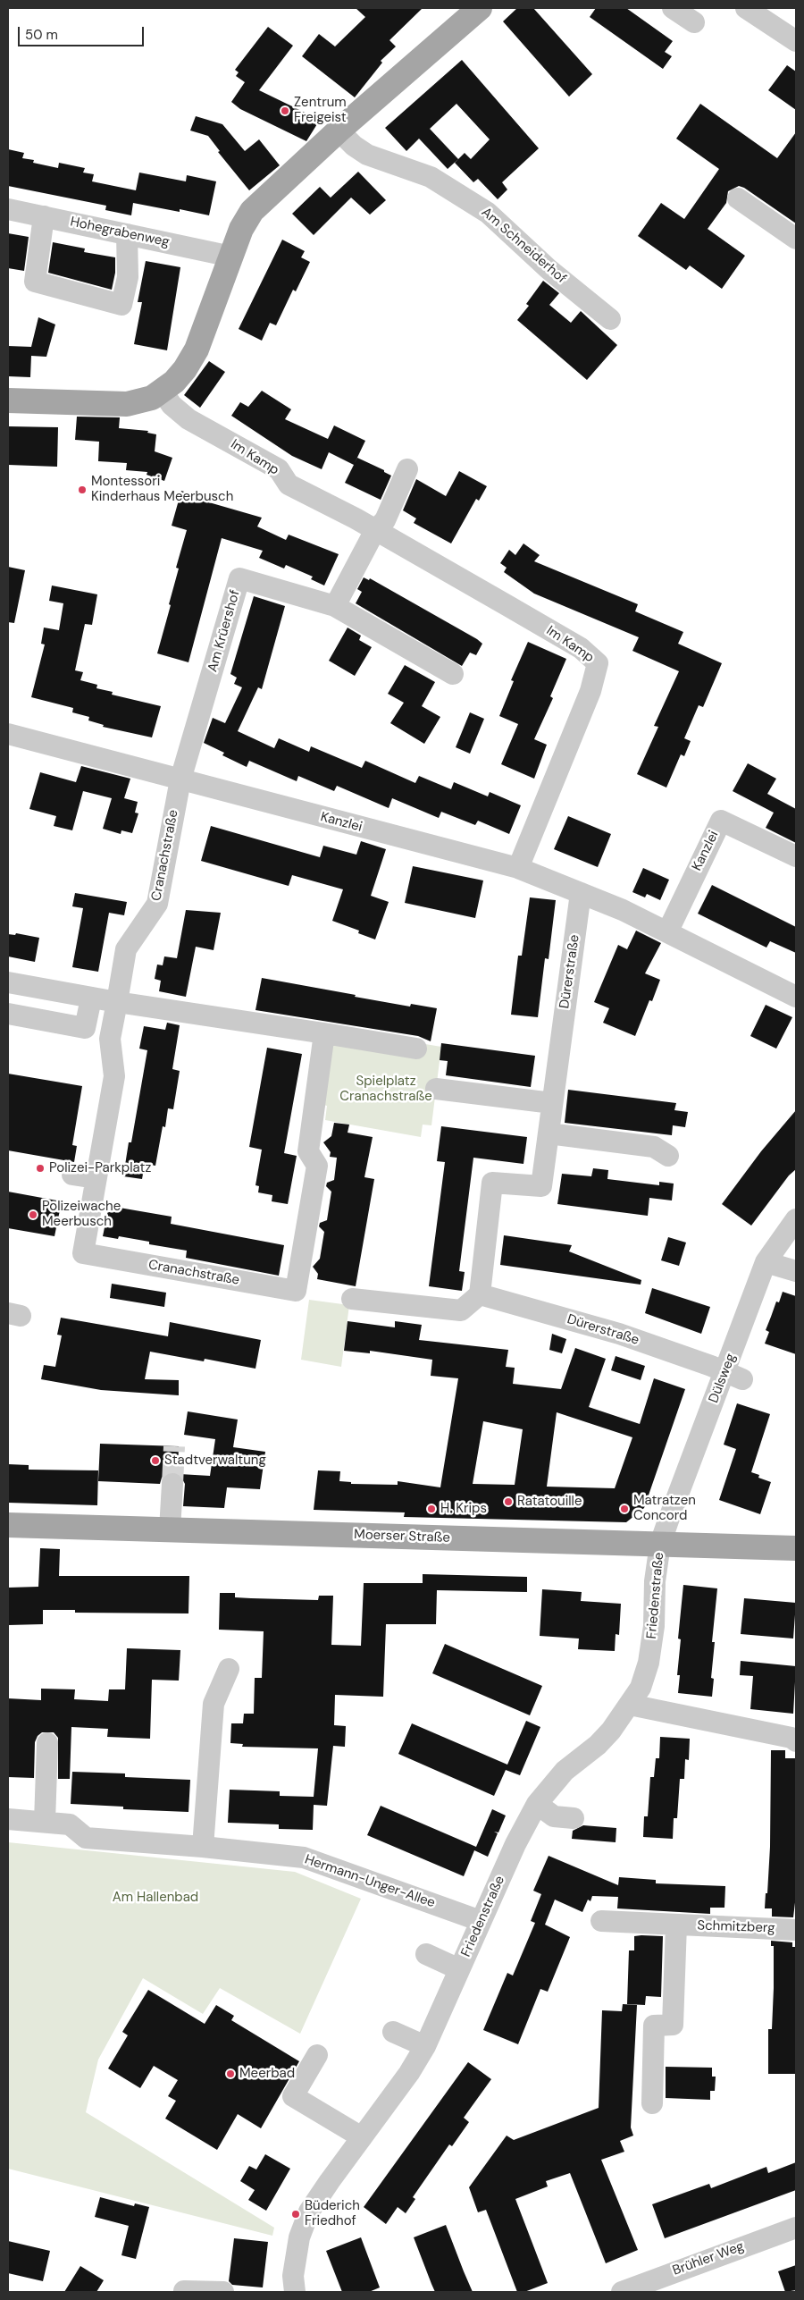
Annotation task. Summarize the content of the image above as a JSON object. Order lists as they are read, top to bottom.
{
  "streets": {
    "main road": ["Moerser Straße"],
    "street": [
      "Hohegrabenweg",
      "Am Schneiderhof",
      "Im Kamp",
      "Am Krüershof",
      "Kanzlei",
      "Cranachstraße",
      "Dürerstraße",
      "Dülsweg",
      "Friedenstraße",
      "Hermann-Unger-Allee",
      "Schmitzberg",
      "Brühler Weg"
    ]
  },
  "crossings": [
    ["Im Kamp", "Kanzlei"],
    ["Am Krüershof", "Kanzlei"],
    ["Am Krüershof", "Cranachstraße"],
    ["Kanzlei", "Cranachstraße"],
    ["Kanzlei", "Dürerstraße"],
    ["Dürerstraße", "Dülsweg"],
    ["Dülsweg", "Moerser Straße"],
    ["Dülsweg", "Friedenstraße"],
    ["Moerser Straße", "Friedenstraße"],
    ["Friedenstraße", "Hermann-Unger-Allee"]
  ],
  "parks": ["Spielplatz Cranachstraße", "Am Hallenbad"],
  "places": [
    "Zentrum Freigeist",
    "Montessori Kinderhaus Meerbusch",
    "Polizei-Parkplatz",
    "Polizeiwache Meerbusch",
    "Stadtverwaltung",
    "Ratatouille",
    "H. Krips",
    "Matratzen Concord",
    "Meerbad",
    "Büderich Friedhof"
  ],
  "scale_bar": "50 m"
}
